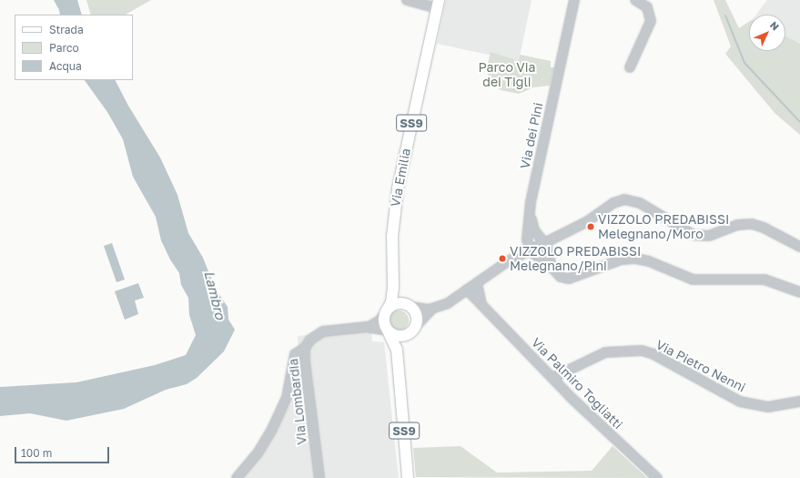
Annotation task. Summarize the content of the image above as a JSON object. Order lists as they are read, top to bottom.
{
  "streets": {
    "main road": ["SS9", "Via Emilia"],
    "street": [
      "Via dei Pini",
      "Via Pietro Nenni",
      "Via Palmiro Togliatti",
      "Via Lombardia"
    ]
  },
  "crossings": [
    ["SS9", "Via Emilia"],
    ["SS9", "Via Lombardia"],
    ["Via Emilia", "Via Lombardia"],
    ["Via Pietro Nenni", "Via Palmiro Togliatti"]
  ],
  "water": ["Lambro"],
  "parks": ["Parco Via dei Tigli"],
  "places": ["VIZZOLO PREDABISSI Melegnano/Moro", "VIZZOLO PREDABISSI Melegnano/Pini"],
  "legend": ["Strada", "Parco", "Acqua"],
  "scale_bar": "100 m",
  "north": "top right"
}
